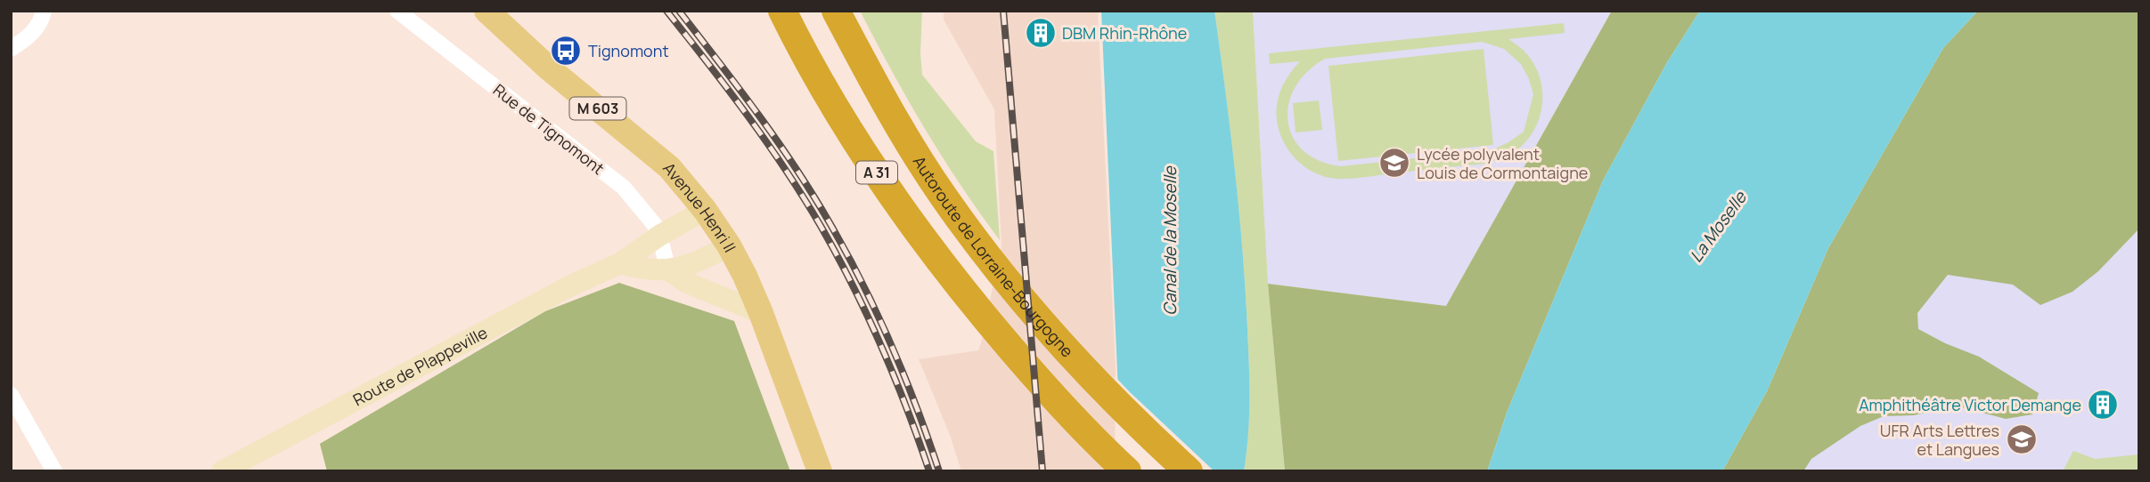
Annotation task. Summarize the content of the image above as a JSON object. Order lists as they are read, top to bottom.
{
  "streets": {
    "highway": ["A 31", "Autoroute de Lorraine-Bourgogne"],
    "main road": ["M 603", "Avenue Henri II"],
    "street": ["Rue de Tignomont", "Route de Plappeville"]
  },
  "crossings": [
    ["Rue de Tignomont", "Route de Plappeville"],
    ["Avenue Henri II", "Route de Plappeville"]
  ],
  "water": ["La Moselle", "Canal de la Moselle"],
  "places": {
    "building": ["DBM Rhin-Rhône", "Amphithéâtre Victor Demange"],
    "bus stop": ["Tignomont"],
    "school or university": ["Lycée polyvalent Louis de Cormontaigne", "UFR Arts Lettres et Langues"]
  }
}
